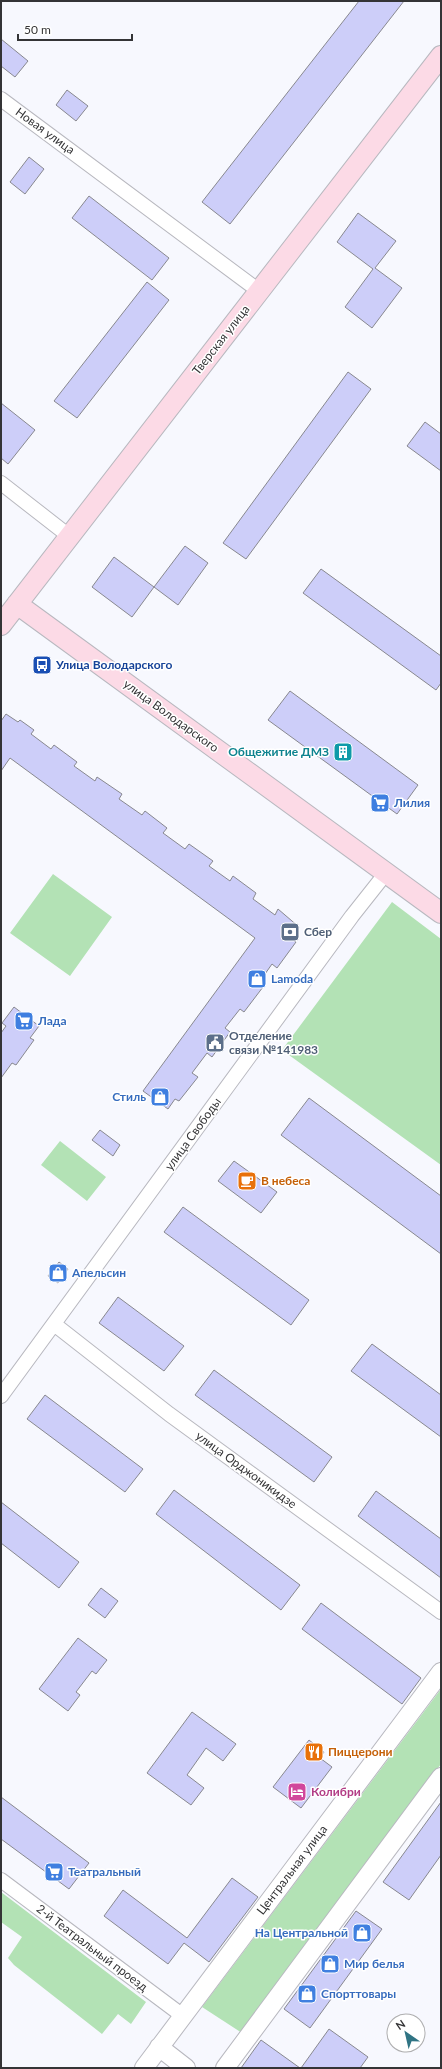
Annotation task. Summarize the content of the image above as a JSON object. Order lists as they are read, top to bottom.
{
  "streets": {
    "main road": ["Тверская улица", "улица Володарского"],
    "street": [
      "Новая улица",
      "улица Свободы",
      "улица Орджоникидзе",
      "Центральная улица",
      "2-й Театральный проезд"
    ]
  },
  "crossings": [
    ["Новая улица", "Тверская улица"],
    ["Тверская улица", "улица Володарского"],
    ["улица Володарского", "улица Свободы"],
    ["улица Свободы", "улица Орджоникидзе"],
    ["Центральная улица", "2-й Театральный проезд"]
  ],
  "places": {
    "bus stop": ["Улица Володарского"],
    "building": ["Общежитие ДМЗ"],
    "supermarket": ["Лилия", "Лада", "Театральный"],
    "bank": ["Сбер"],
    "shop": [
      "Lamoda",
      "Стиль",
      "Апельсин",
      "На Центральной",
      "Мир белья",
      "Спорттовары"
    ],
    "public building": ["Отделение связи №141983"],
    "cafe": ["В небеса"],
    "restaurant": ["Пиццерони"],
    "hotel": ["Колибри"]
  },
  "scale_bar": "50 m",
  "north": "top left"
}
